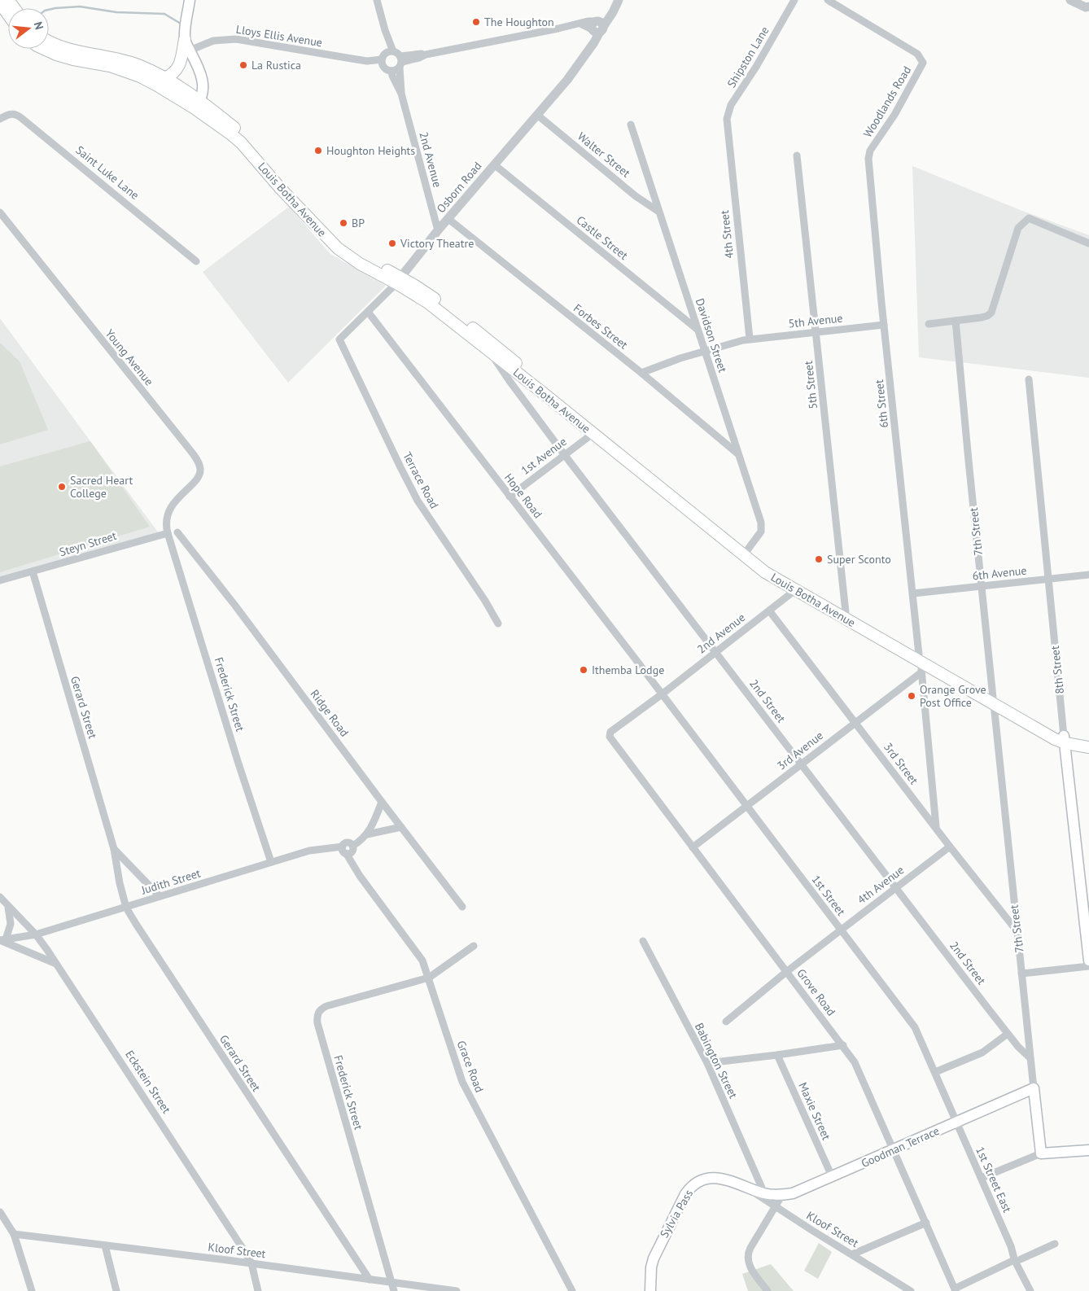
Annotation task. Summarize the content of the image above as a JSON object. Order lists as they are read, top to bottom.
{
  "streets": {
    "main road": [
      "Louis Botha Avenue",
      "7th Street",
      "8th Street",
      "Goodman Terrace",
      "Sylvia Pass"
    ],
    "street": [
      "Lloys Ellis Avenue",
      "Shipston Lane",
      "Woodlands Road",
      "Walter Street",
      "2nd Avenue",
      "Saint Luke Lane",
      "Osborn Road",
      "4th Street",
      "Castle Street",
      "5th Avenue",
      "Forbes Street",
      "Davidson Street",
      "Young Avenue",
      "5th Street",
      "6th Street",
      "1st Avenue",
      "Terrace Road",
      "Hope Road",
      "Steyn Street",
      "6th Avenue",
      "Frederick Street",
      "2nd Street",
      "Gerard Street",
      "Ridge Road",
      "3rd Avenue",
      "3rd Street",
      "Judith Street",
      "4th Avenue",
      "1st Street",
      "Grove Road",
      "Babington Street",
      "Grace Road",
      "Eckstein Street",
      "Maxie Street",
      "1st Street East",
      "Kloof Street"
    ]
  },
  "crossings": [
    ["Lloys Ellis Avenue", "2nd Avenue"],
    ["Shipston Lane", "4th Street"],
    ["Woodlands Road", "6th Street"],
    ["Walter Street", "Osborn Road"],
    ["Walter Street", "Davidson Street"],
    ["2nd Avenue", "Osborn Road"],
    ["2nd Avenue", "Louis Botha Avenue"],
    ["2nd Avenue", "Hope Road"],
    ["2nd Avenue", "2nd Street"],
    ["2nd Avenue", "3rd Street"],
    ["2nd Avenue", "1st Street"],
    ["2nd Avenue", "Grove Road"],
    ["Osborn Road", "Louis Botha Avenue"],
    ["Osborn Road", "Castle Street"],
    ["Osborn Road", "Forbes Street"],
    ["Osborn Road", "Terrace Road"],
    ["Osborn Road", "Hope Road"],
    ["Louis Botha Avenue", "Davidson Street"],
    ["Louis Botha Avenue", "5th Street"],
    ["Louis Botha Avenue", "6th Street"],
    ["Louis Botha Avenue", "1st Avenue"],
    ["Louis Botha Avenue", "7th Street"],
    ["Louis Botha Avenue", "8th Street"],
    ["Louis Botha Avenue", "2nd Street"],
    ["Louis Botha Avenue", "3rd Avenue"],
    ["4th Street", "5th Avenue"],
    ["Castle Street", "Davidson Street"],
    ["5th Avenue", "Forbes Street"],
    ["5th Avenue", "Davidson Street"],
    ["5th Avenue", "5th Street"],
    ["5th Avenue", "6th Street"],
    ["Forbes Street", "Davidson Street"],
    ["Young Avenue", "Steyn Street"],
    ["Young Avenue", "Frederick Street"],
    ["6th Street", "6th Avenue"],
    ["6th Street", "3rd Avenue"],
    ["6th Street", "3rd Street"],
    ["1st Avenue", "Hope Road"],
    ["1st Avenue", "2nd Street"],
    ["Hope Road", "1st Street"],
    ["7th Street", "6th Avenue"],
    ["7th Street", "2nd Street"],
    ["7th Street", "3rd Street"],
    ["7th Street", "Goodman Terrace"],
    ["Steyn Street", "Frederick Street"],
    ["Steyn Street", "Gerard Street"],
    ["6th Avenue", "8th Street"],
    ["Frederick Street", "Judith Street"],
    ["Frederick Street", "Grace Road"],
    ["Frederick Street", "Kloof Street"],
    ["2nd Street", "3rd Avenue"],
    ["2nd Street", "4th Avenue"],
    ["Gerard Street", "Judith Street"],
    ["Gerard Street", "Kloof Street"],
    ["3rd Avenue", "3rd Street"],
    ["3rd Avenue", "1st Street"],
    ["3rd Avenue", "Grove Road"],
    ["3rd Street", "4th Avenue"],
    ["Judith Street", "Grace Road"],
    ["Judith Street", "Eckstein Street"],
    ["4th Avenue", "1st Street"],
    ["4th Avenue", "Grove Road"],
    ["1st Street", "Goodman Terrace"],
    ["1st Street", "1st Street East"],
    ["Grove Road", "Goodman Terrace"],
    ["Babington Street", "Goodman Terrace"],
    ["Babington Street", "Sylvia Pass"],
    ["Eckstein Street", "Kloof Street"],
    ["Maxie Street", "Goodman Terrace"],
    ["Goodman Terrace", "1st Street East"],
    ["Goodman Terrace", "Sylvia Pass"],
    ["Sylvia Pass", "Kloof Street"]
  ],
  "places": [
    "The Houghton",
    "La Rustica",
    "Houghton Heights",
    "BP",
    "Victory Theatre",
    "Sacred Heart College",
    "Super Sconto",
    "Ithemba Lodge",
    "Orange Grove Post Office"
  ],
  "north": "right"
}
